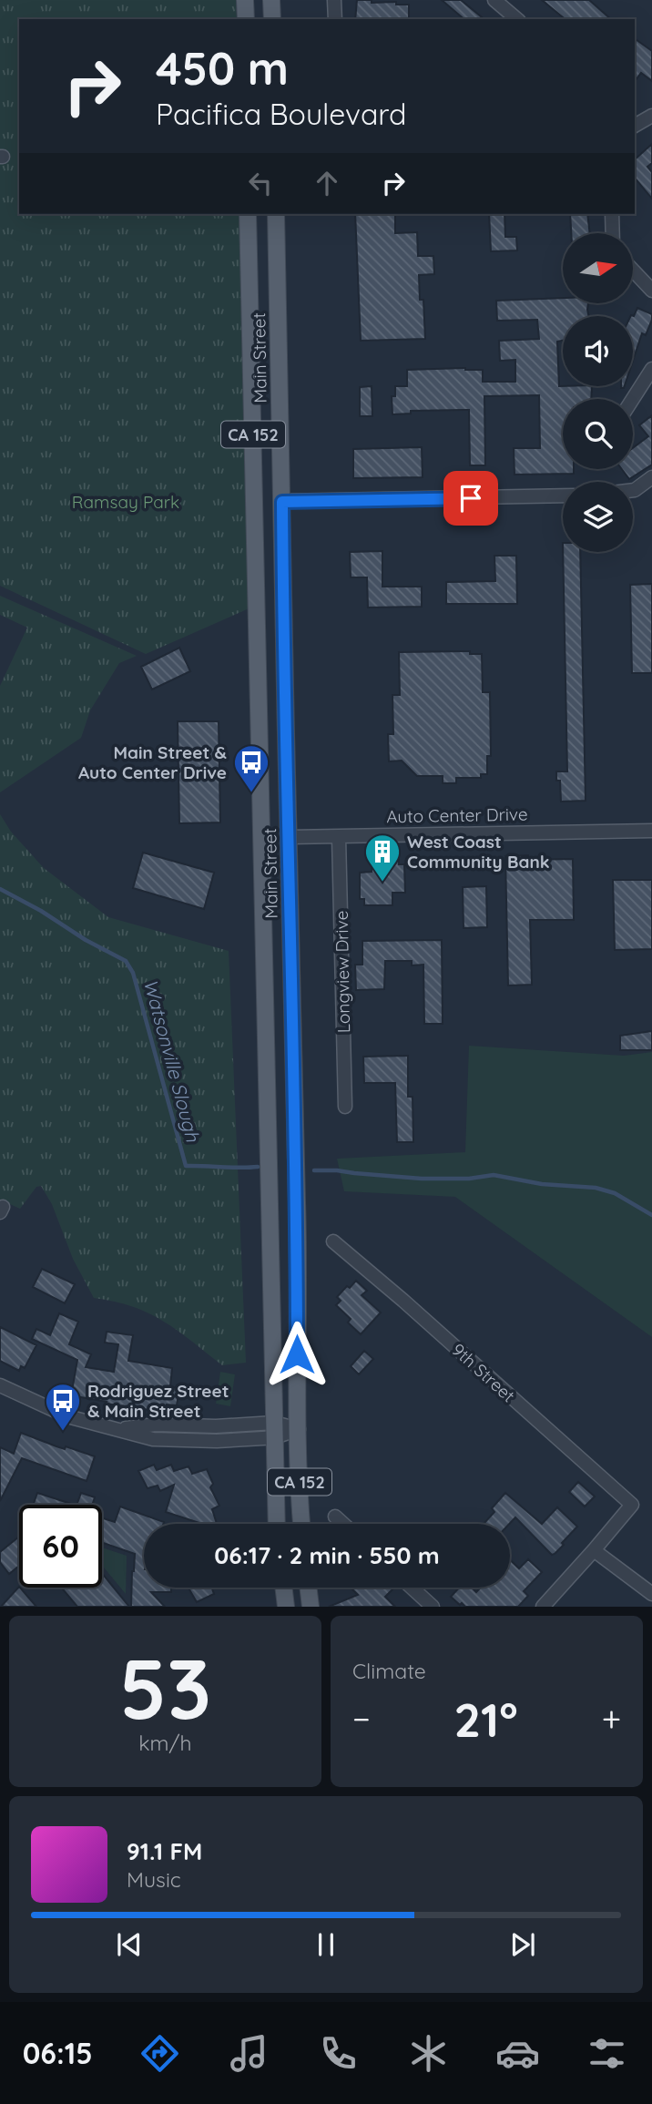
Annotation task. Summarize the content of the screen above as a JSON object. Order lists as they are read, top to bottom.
{
  "streets": {
    "main road": ["Main Street", "CA 152", "Auto Center Drive"],
    "street": ["Longview Drive", "9th Street"]
  },
  "crossings": [
    ["Main Street", "Auto Center Drive"],
    ["Auto Center Drive", "Longview Drive"]
  ],
  "water": ["Watsonville Slough"],
  "parks": ["Ramsay Park"],
  "places": {
    "bus stop": ["Main Street & Auto Center Drive", "Rodriguez Street & Main Street"],
    "building": ["West Coast Community Bank"]
  },
  "north": "right",
  "page": {
    "turn": ["450 m", "Pacifica Boulevard"],
    "limit": "60",
    "trip": "06:17 · 2 min · 550 m",
    "tile": [
      ["53", "km/h"],
      "Climate"
    ],
    "heat": ["−", "21°", "+"],
    "song": ["91.1 FM", "Music"],
    "tabs": "06:15"
  }
}
